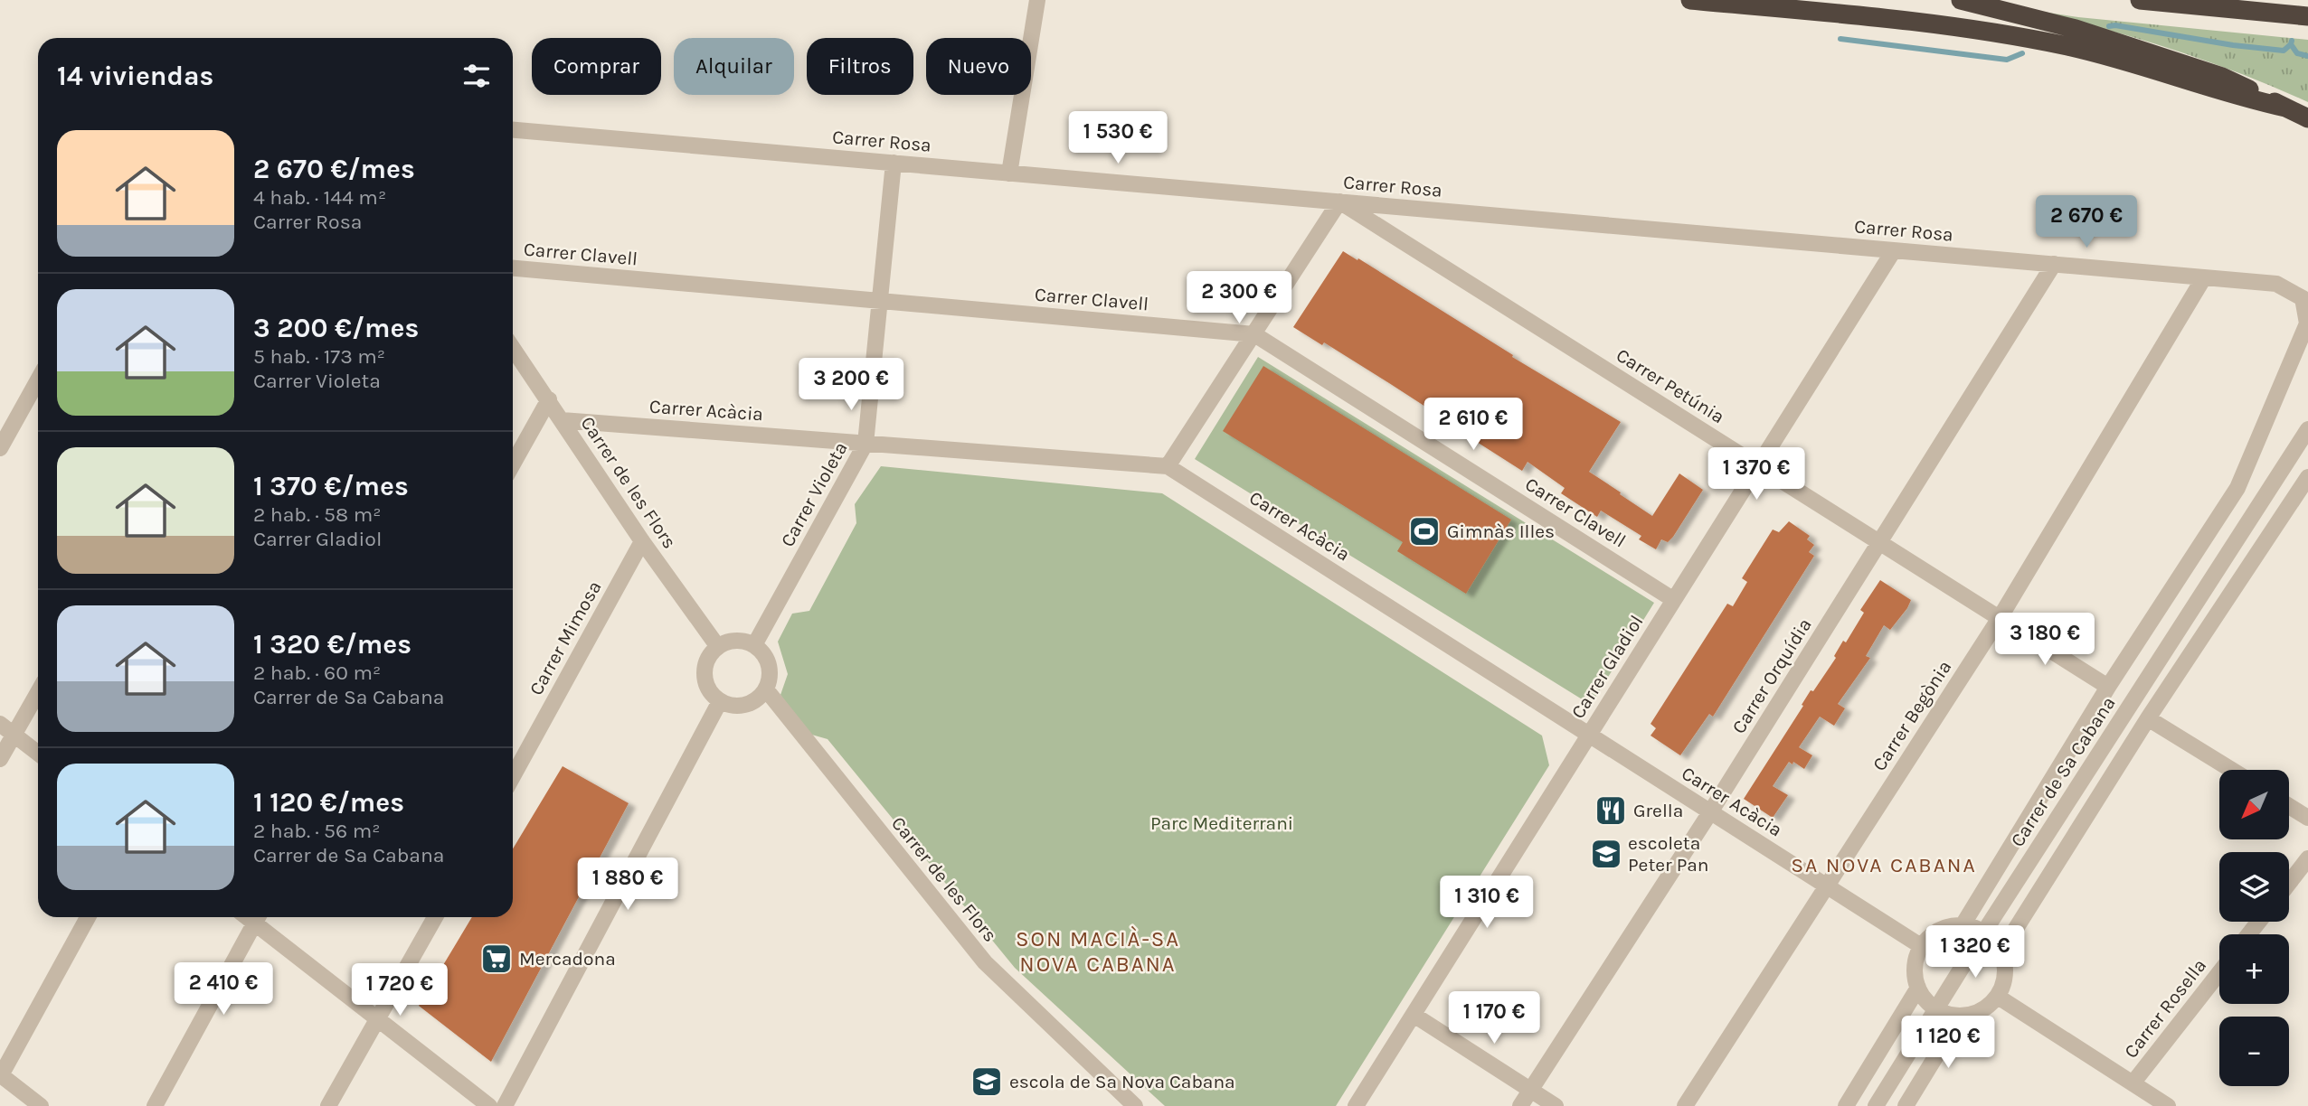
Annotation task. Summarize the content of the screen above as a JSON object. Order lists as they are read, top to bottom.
{
  "streets": {
    "street": [
      "Carrer Rosa",
      "Carrer Clavell",
      "Carrer Petúnia",
      "Carrer Acàcia",
      "Carrer de les Flors",
      "Carrer Violeta",
      "Carrer Mimosa",
      "Carrer Gladiol",
      "Carrer Orquídia",
      "Carrer Begònia",
      "Carrer de Sa Cabana",
      "Carrer Rosella"
    ]
  },
  "crossings": [
    ["Carrer Rosa", "Carrer Petúnia"],
    ["Carrer Rosa", "Carrer Violeta"],
    ["Carrer Rosa", "Carrer Gladiol"],
    ["Carrer Rosa", "Carrer Orquídia"],
    ["Carrer Rosa", "Carrer Begònia"],
    ["Carrer Clavell", "Carrer Violeta"],
    ["Carrer Clavell", "Carrer Gladiol"],
    ["Carrer Petúnia", "Carrer Gladiol"],
    ["Carrer Petúnia", "Carrer Orquídia"],
    ["Carrer Petúnia", "Carrer Begònia"],
    ["Carrer Acàcia", "Carrer de les Flors"],
    ["Carrer Acàcia", "Carrer Violeta"],
    ["Carrer Acàcia", "Carrer Gladiol"],
    ["Carrer Acàcia", "Carrer Orquídia"],
    ["Carrer Acàcia", "Carrer Begònia"],
    ["Carrer de les Flors", "Carrer Violeta"],
    ["Carrer de les Flors", "Carrer Mimosa"]
  ],
  "districts": ["SA NOVA CABANA", "SON MACIÀ-SA NOVA CABANA"],
  "parks": ["Parc Mediterrani"],
  "places": {
    "sports": ["Gimnàs Illes"],
    "restaurant": ["Grella"],
    "school or university": ["escoleta Peter Pan", "escola de Sa Nova Cabana"],
    "supermarket": ["Mercadona"]
  },
  "north": "bottom left",
  "page": {
    "chip": [
      "Comprar",
      "Alquilar",
      "Filtros",
      "Nuevo"
    ],
    "heading": "14 viviendas",
    "price": [
      "1 530 €",
      "2 670 €",
      "2 300 €",
      "3 200 €",
      "2 610 €",
      "1 370 €",
      "3 180 €",
      "1 880 €",
      "1 310 €",
      "1 320 €",
      "2 410 €",
      "1 720 €",
      "1 170 €",
      "1 120 €"
    ],
    "list": [
      {
        "name": "2 670 €/mes",
        "note": "4 hab. · 144 m² · Carrer Rosa"
      },
      {
        "name": "3 200 €/mes",
        "note": "5 hab. · 173 m² · Carrer Violeta"
      },
      {
        "name": "1 370 €/mes",
        "note": "2 hab. · 58 m² · Carrer Gladiol"
      },
      {
        "name": "1 320 €/mes",
        "note": "2 hab. · 60 m² · Carrer de Sa Cabana"
      },
      {
        "name": "1 120 €/mes",
        "note": "2 hab. · 56 m² · Carrer de Sa Cabana"
      }
    ],
    "map_buttons": ["+", "−"]
  }
}
